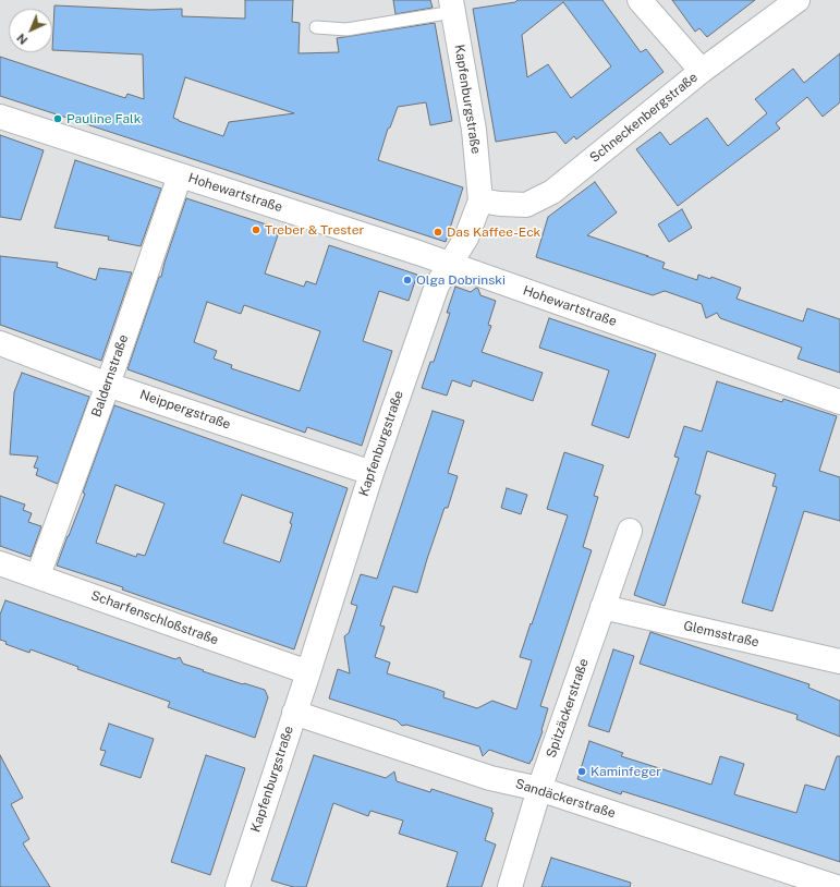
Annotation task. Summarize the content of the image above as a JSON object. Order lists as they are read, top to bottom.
{
  "streets": {
    "street": [
      "Kapfenburgstraße",
      "Schneckenbergstraße",
      "Hohewartstraße",
      "Baldernstraße",
      "Neippergstraße",
      "Scharfenschloßstraße",
      "Glemsstraße",
      "Spitzäckerstraße",
      "Sandäckerstraße"
    ]
  },
  "crossings": [
    ["Kapfenburgstraße", "Schneckenbergstraße"],
    ["Kapfenburgstraße", "Hohewartstraße"],
    ["Kapfenburgstraße", "Neippergstraße"],
    ["Kapfenburgstraße", "Scharfenschloßstraße"],
    ["Kapfenburgstraße", "Sandäckerstraße"],
    ["Hohewartstraße", "Baldernstraße"],
    ["Baldernstraße", "Neippergstraße"],
    ["Baldernstraße", "Scharfenschloßstraße"],
    ["Glemsstraße", "Spitzäckerstraße"],
    ["Spitzäckerstraße", "Sandäckerstraße"]
  ],
  "places": [
    "Pauline Falk",
    "Treber & Trester",
    "Das Kaffee-Eck",
    "Olga Dobrinski",
    "Kaminfeger"
  ],
  "north": "bottom left"
}
